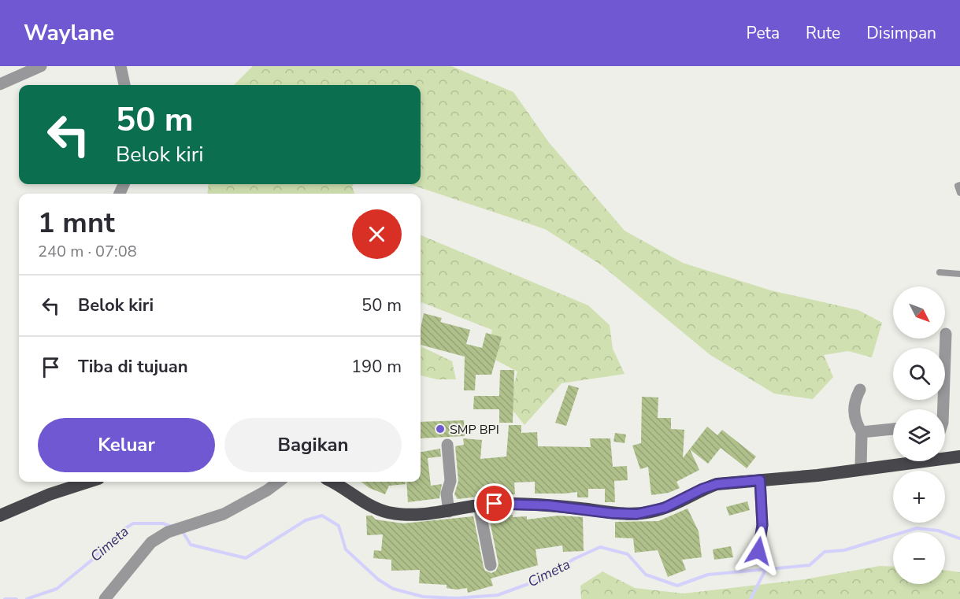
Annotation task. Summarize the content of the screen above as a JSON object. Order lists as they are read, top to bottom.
{
  "water": ["Cimeta"],
  "places": ["SMP BPI"],
  "north": "bottom right",
  "page": {
    "header": "Waylane",
    "nav": ["Peta", "Rute", "Disimpan"],
    "turn": ["50 m", "Belok kiri"],
    "heading": ["1 mnt", "240 m · 07:08"],
    "list": [
      {
        "name": "Belok kiri",
        "value": "50 m"
      },
      {
        "name": "Tiba di tujuan",
        "value": "190 m"
      }
    ],
    "map_buttons": ["+", "−"],
    "buttons": ["Keluar", "Bagikan"]
  }
}
